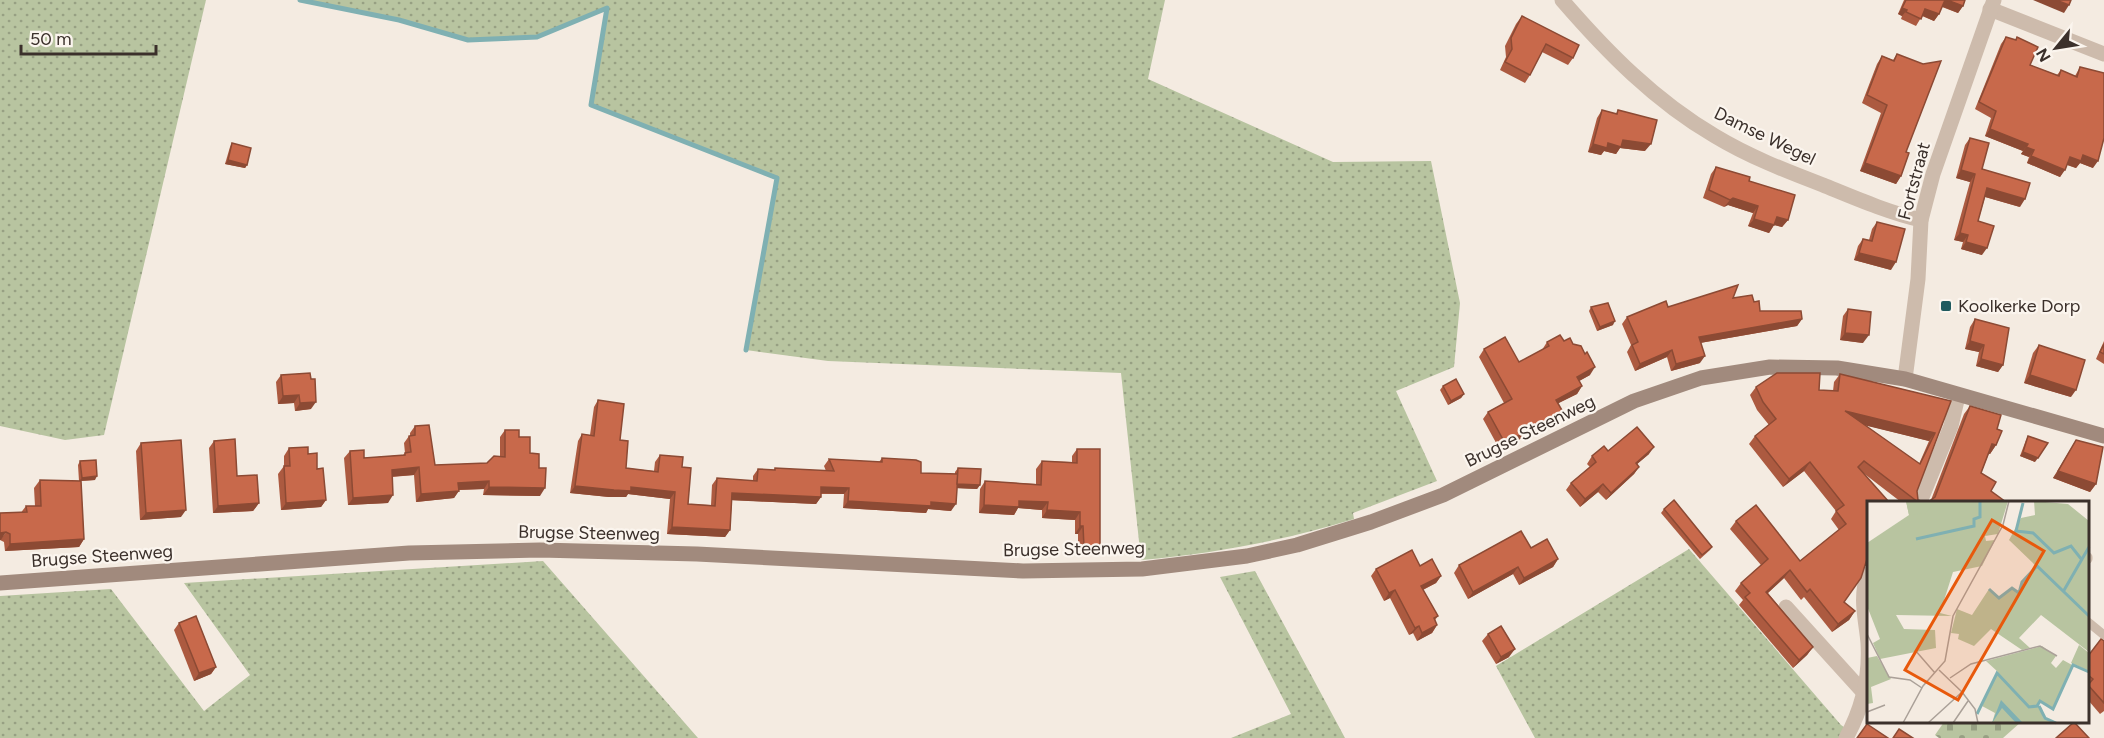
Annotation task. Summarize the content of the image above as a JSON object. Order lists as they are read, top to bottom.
{
  "streets": {
    "main road": ["Brugse Steenweg"],
    "street": ["Damse Wegel", "Fortstraat"]
  },
  "crossings": [
    ["Damse Wegel", "Fortstraat"],
    ["Fortstraat", "Brugse Steenweg"]
  ],
  "places": {
    "transit": ["Koolkerke Dorp"]
  },
  "scale_bar": "50 m",
  "north": "bottom left"
}
